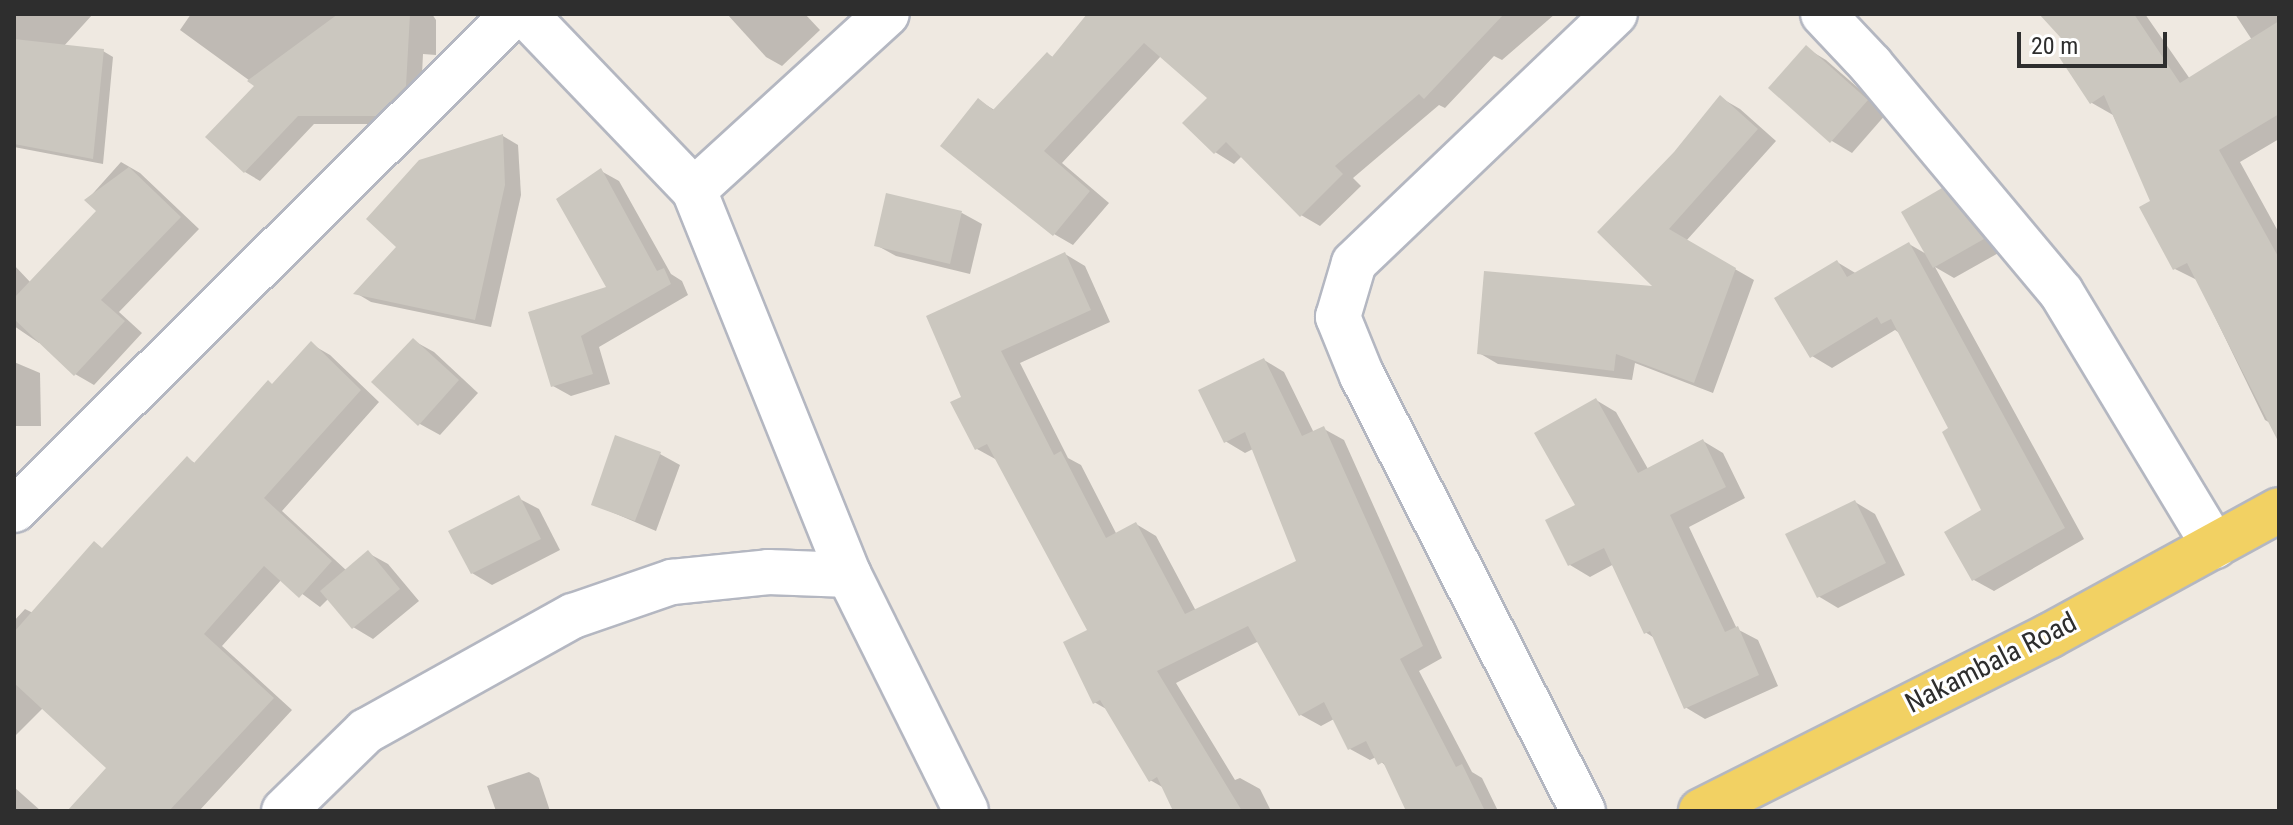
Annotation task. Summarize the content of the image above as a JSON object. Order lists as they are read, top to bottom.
{
  "streets": {
    "main road": ["Nakambala Road"]
  },
  "scale_bar": "20 m"
}
